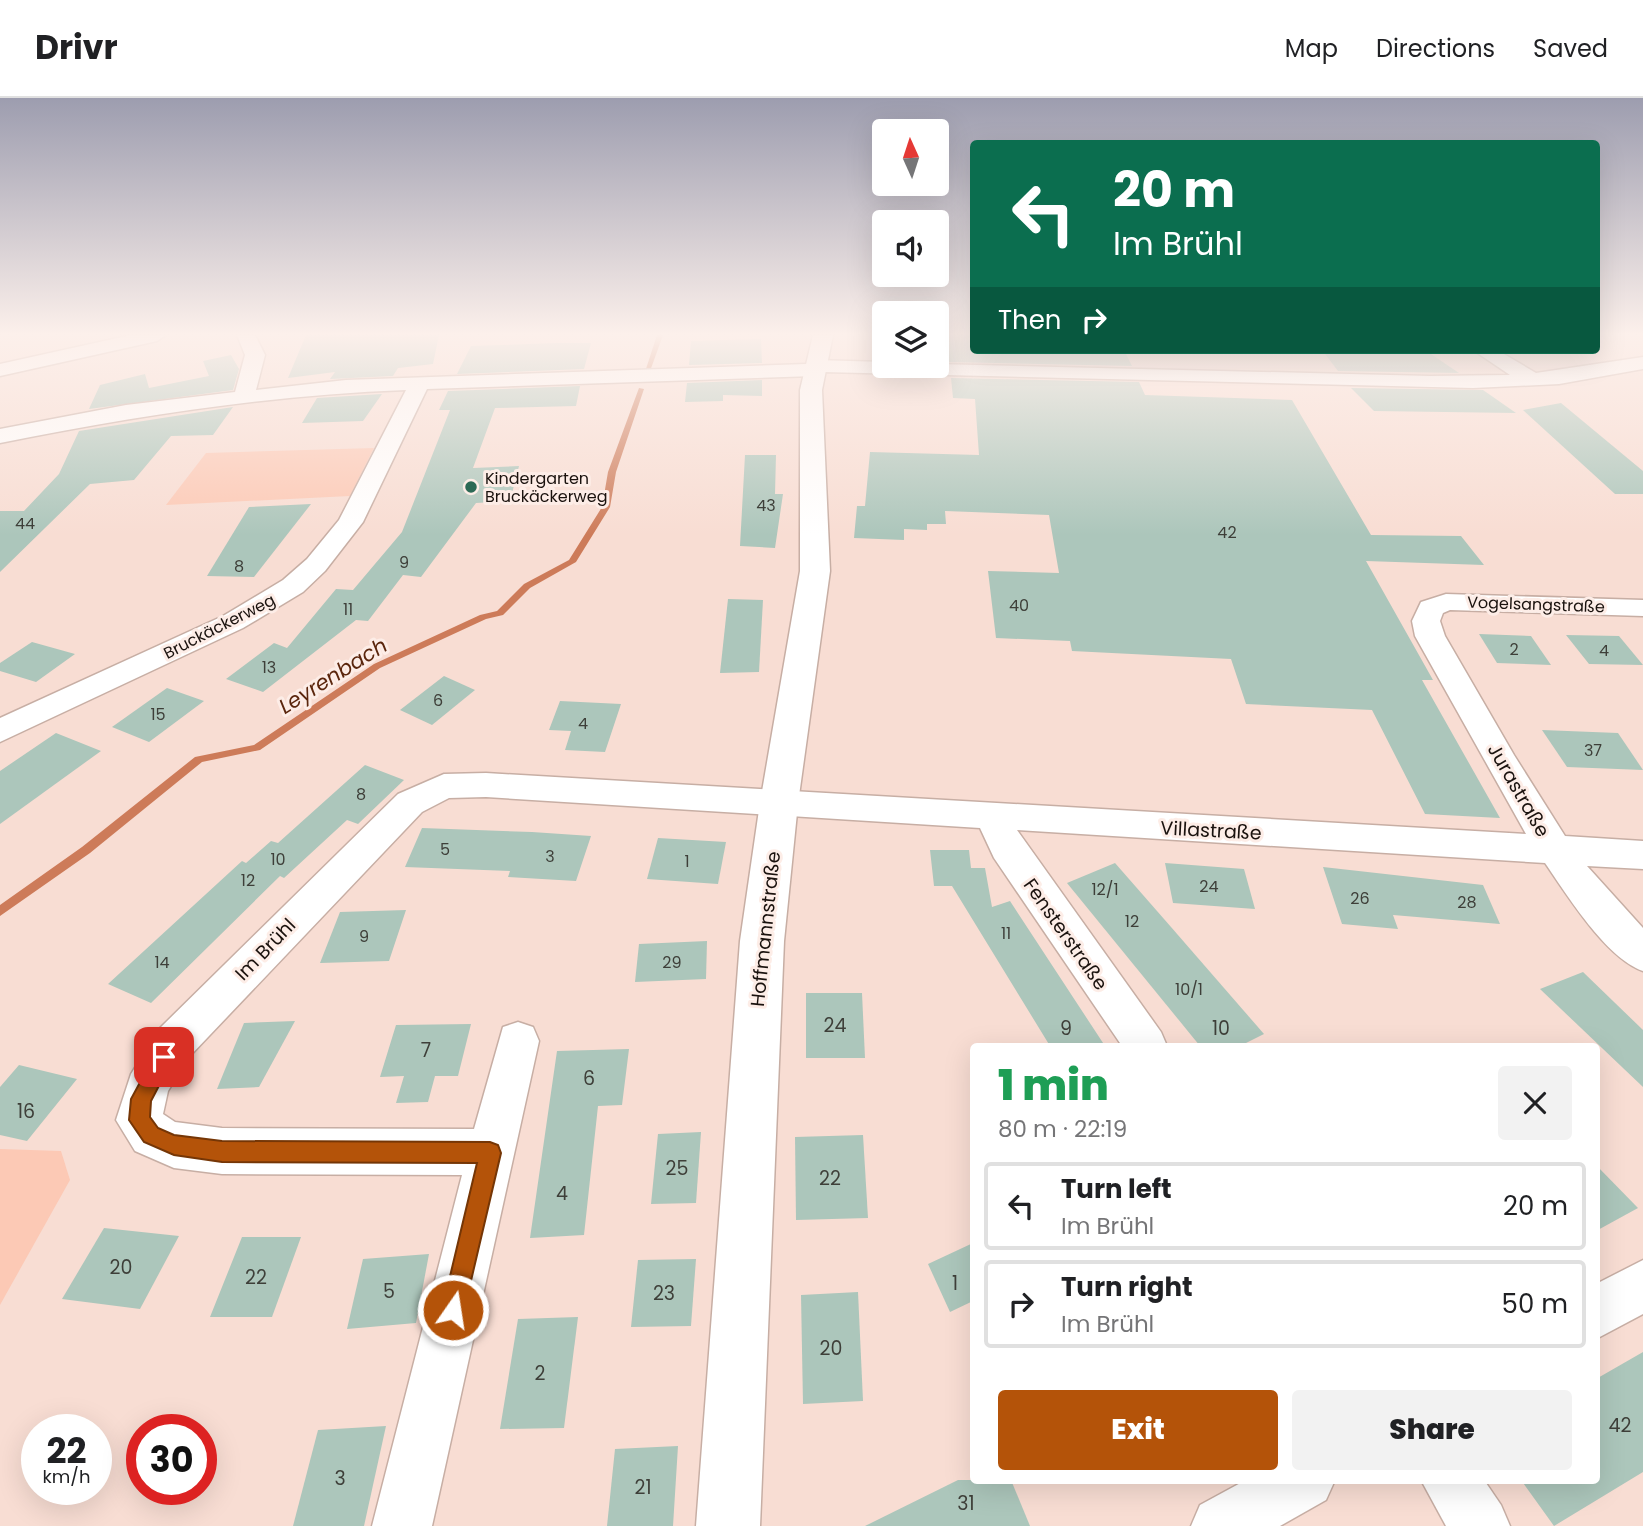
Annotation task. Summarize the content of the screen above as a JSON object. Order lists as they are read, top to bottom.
{
  "streets": {
    "street": [
      "Vogelsangstraße",
      "Bruckäckerweg",
      "Jurastraße",
      "Villastraße",
      "Hoffmannstraße",
      "Fensterstraße",
      "Im Brühl"
    ]
  },
  "crossings": [
    ["Vogelsangstraße", "Jurastraße"],
    ["Jurastraße", "Villastraße"],
    ["Villastraße", "Hoffmannstraße"],
    ["Villastraße", "Fensterstraße"],
    ["Villastraße", "Im Brühl"],
    ["Hoffmannstraße", "Im Brühl"]
  ],
  "water": ["Leyrenbach"],
  "places": ["Kindergarten Bruckäckerweg"],
  "house_numbers": [
    "43",
    "44",
    "42",
    "9",
    "8",
    "40",
    "11",
    "2",
    "4",
    "13",
    "6",
    "15",
    "4",
    "37",
    "8",
    "5",
    "3",
    "10",
    "1",
    "12",
    "24",
    "12/1",
    "26",
    "28",
    "12",
    "11",
    "9",
    "14",
    "29",
    "10/1",
    "24",
    "9",
    "10",
    "7",
    "6",
    "16",
    "25",
    "22",
    "4",
    "20",
    "22",
    "1",
    "5",
    "23",
    "20",
    "2",
    "42",
    "3",
    "21",
    "31"
  ],
  "north": "top",
  "page": {
    "header": "Drivr",
    "nav": ["Map", "Directions", "Saved"],
    "turn": ["20 m", "Im Brühl"],
    "then": "Then",
    "heading": ["1 min", "80 m · 22:19"],
    "list": [
      {
        "name": "Turn left",
        "note": "Im Brühl",
        "value": "20 m"
      },
      {
        "name": "Turn right",
        "note": "Im Brühl",
        "value": "50 m"
      }
    ],
    "buttons": ["Exit", "Share"],
    "speed": "22 km/h",
    "limit": "30"
  }
}
